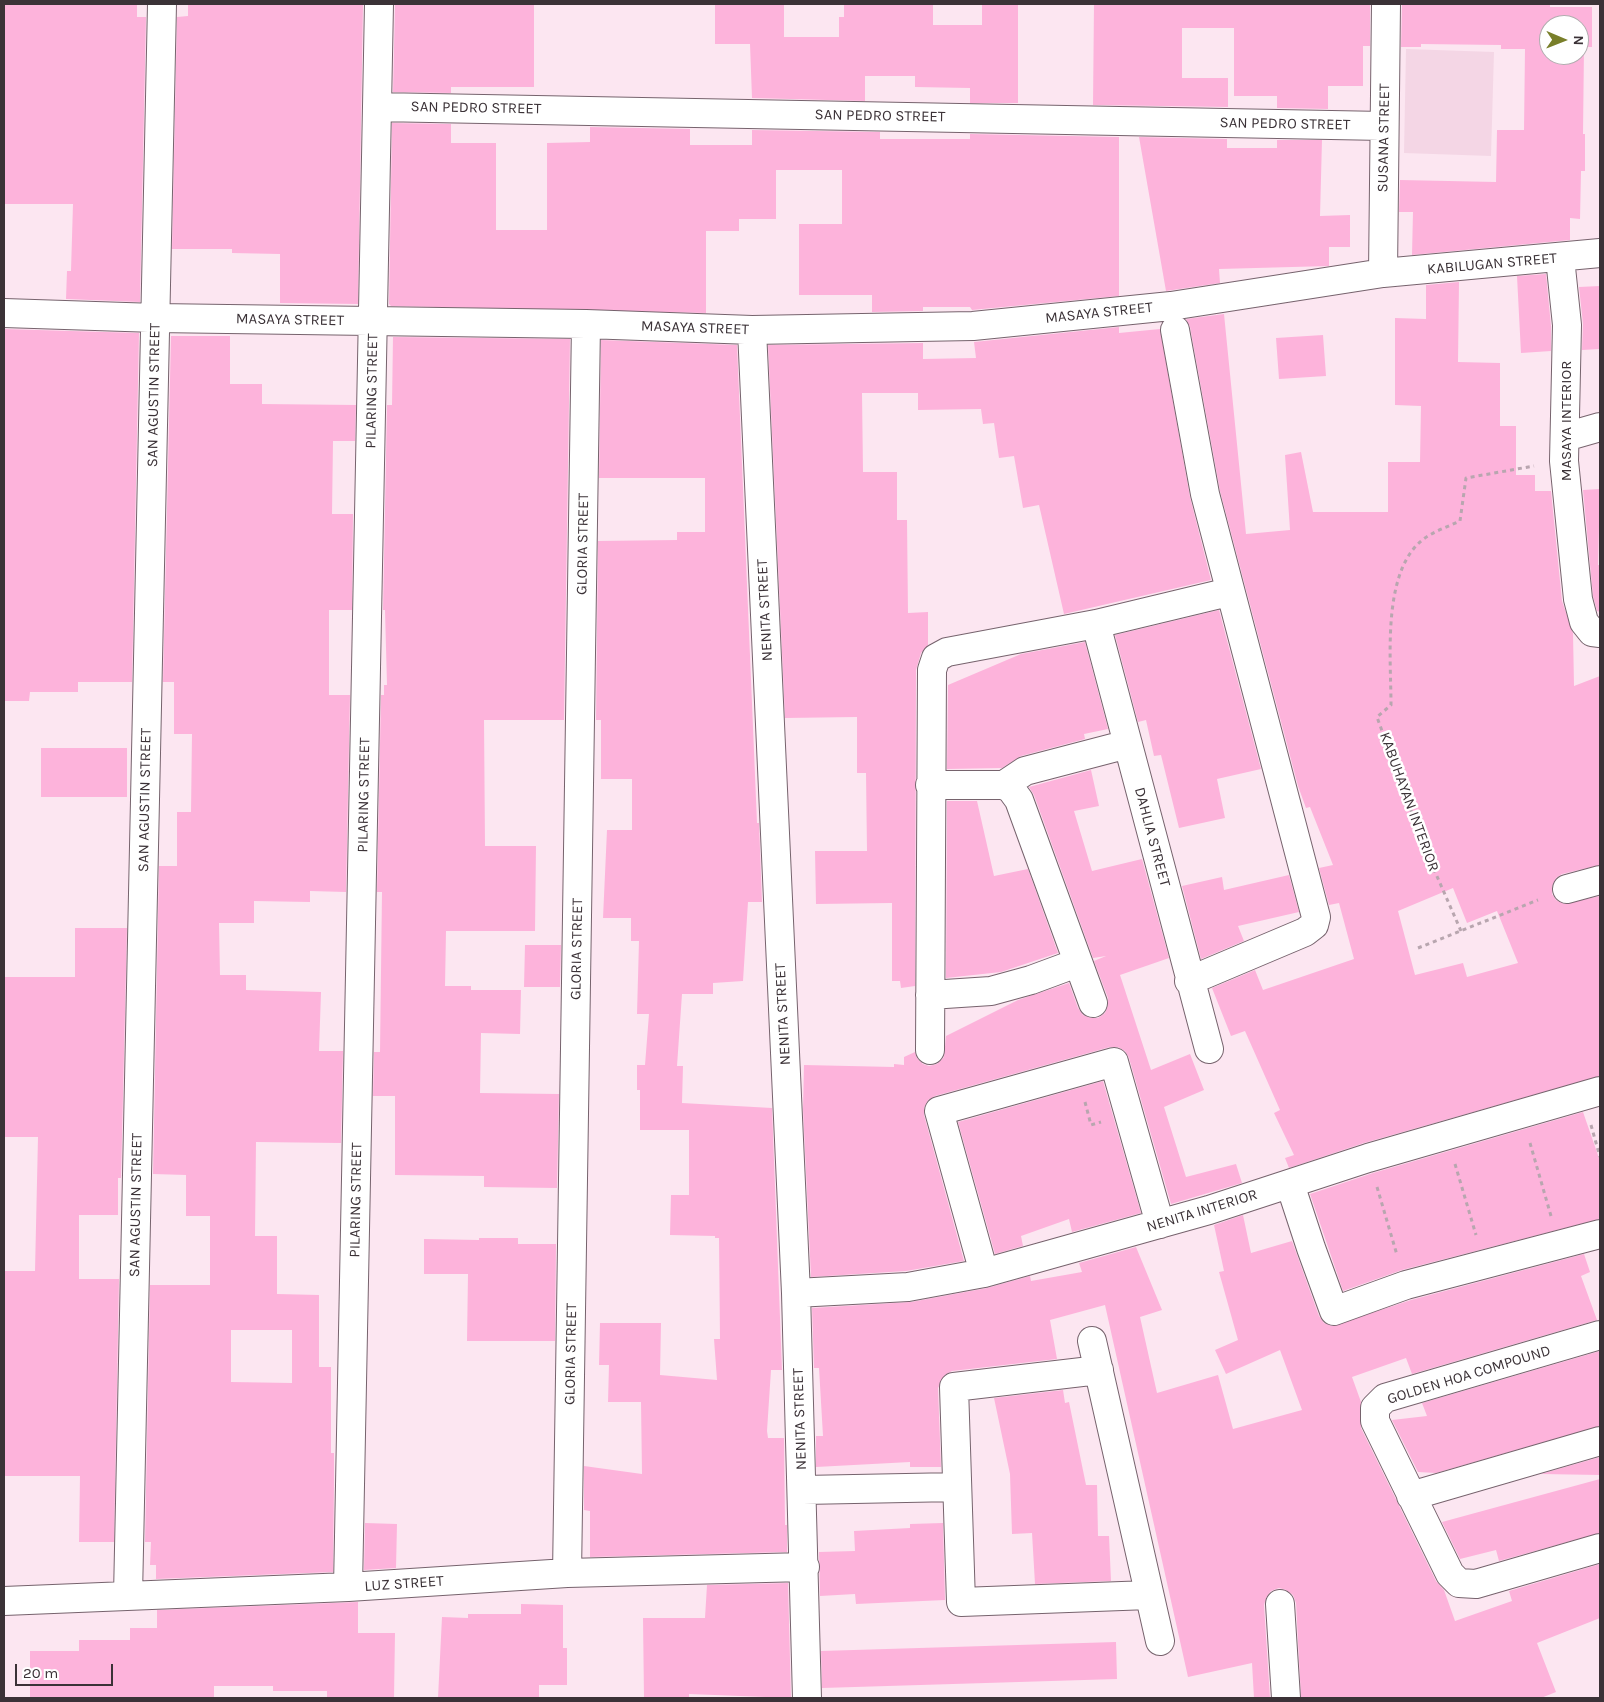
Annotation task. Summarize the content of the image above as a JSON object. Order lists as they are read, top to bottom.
{
  "streets": {
    "street": [
      "SAN PEDRO STREET",
      "SUSANA STREET",
      "KABILUGAN STREET",
      "MASAYA STREET",
      "PILARING STREET",
      "SAN AGUSTIN STREET",
      "MASAYA INTERIOR",
      "GLORIA STREET",
      "NENITA STREET",
      "DAHLIA STREET",
      "NENITA INTERIOR",
      "GOLDEN HOA COMPOUND",
      "LUZ STREET"
    ],
    "path": ["KABUHAYAN INTERIOR"]
  },
  "crossings": [
    ["SAN PEDRO STREET", "SUSANA STREET"],
    ["SAN PEDRO STREET", "PILARING STREET"],
    ["SUSANA STREET", "KABILUGAN STREET"],
    ["SUSANA STREET", "MASAYA STREET"],
    ["KABILUGAN STREET", "MASAYA STREET"],
    ["KABILUGAN STREET", "MASAYA INTERIOR"],
    ["MASAYA STREET", "PILARING STREET"],
    ["MASAYA STREET", "SAN AGUSTIN STREET"],
    ["MASAYA STREET", "GLORIA STREET"],
    ["MASAYA STREET", "NENITA STREET"],
    ["PILARING STREET", "LUZ STREET"],
    ["SAN AGUSTIN STREET", "LUZ STREET"],
    ["MASAYA INTERIOR", "KABUHAYAN INTERIOR"],
    ["GLORIA STREET", "LUZ STREET"],
    ["NENITA STREET", "NENITA INTERIOR"],
    ["NENITA STREET", "LUZ STREET"]
  ],
  "scale_bar": "20 m",
  "north": "right"
}
